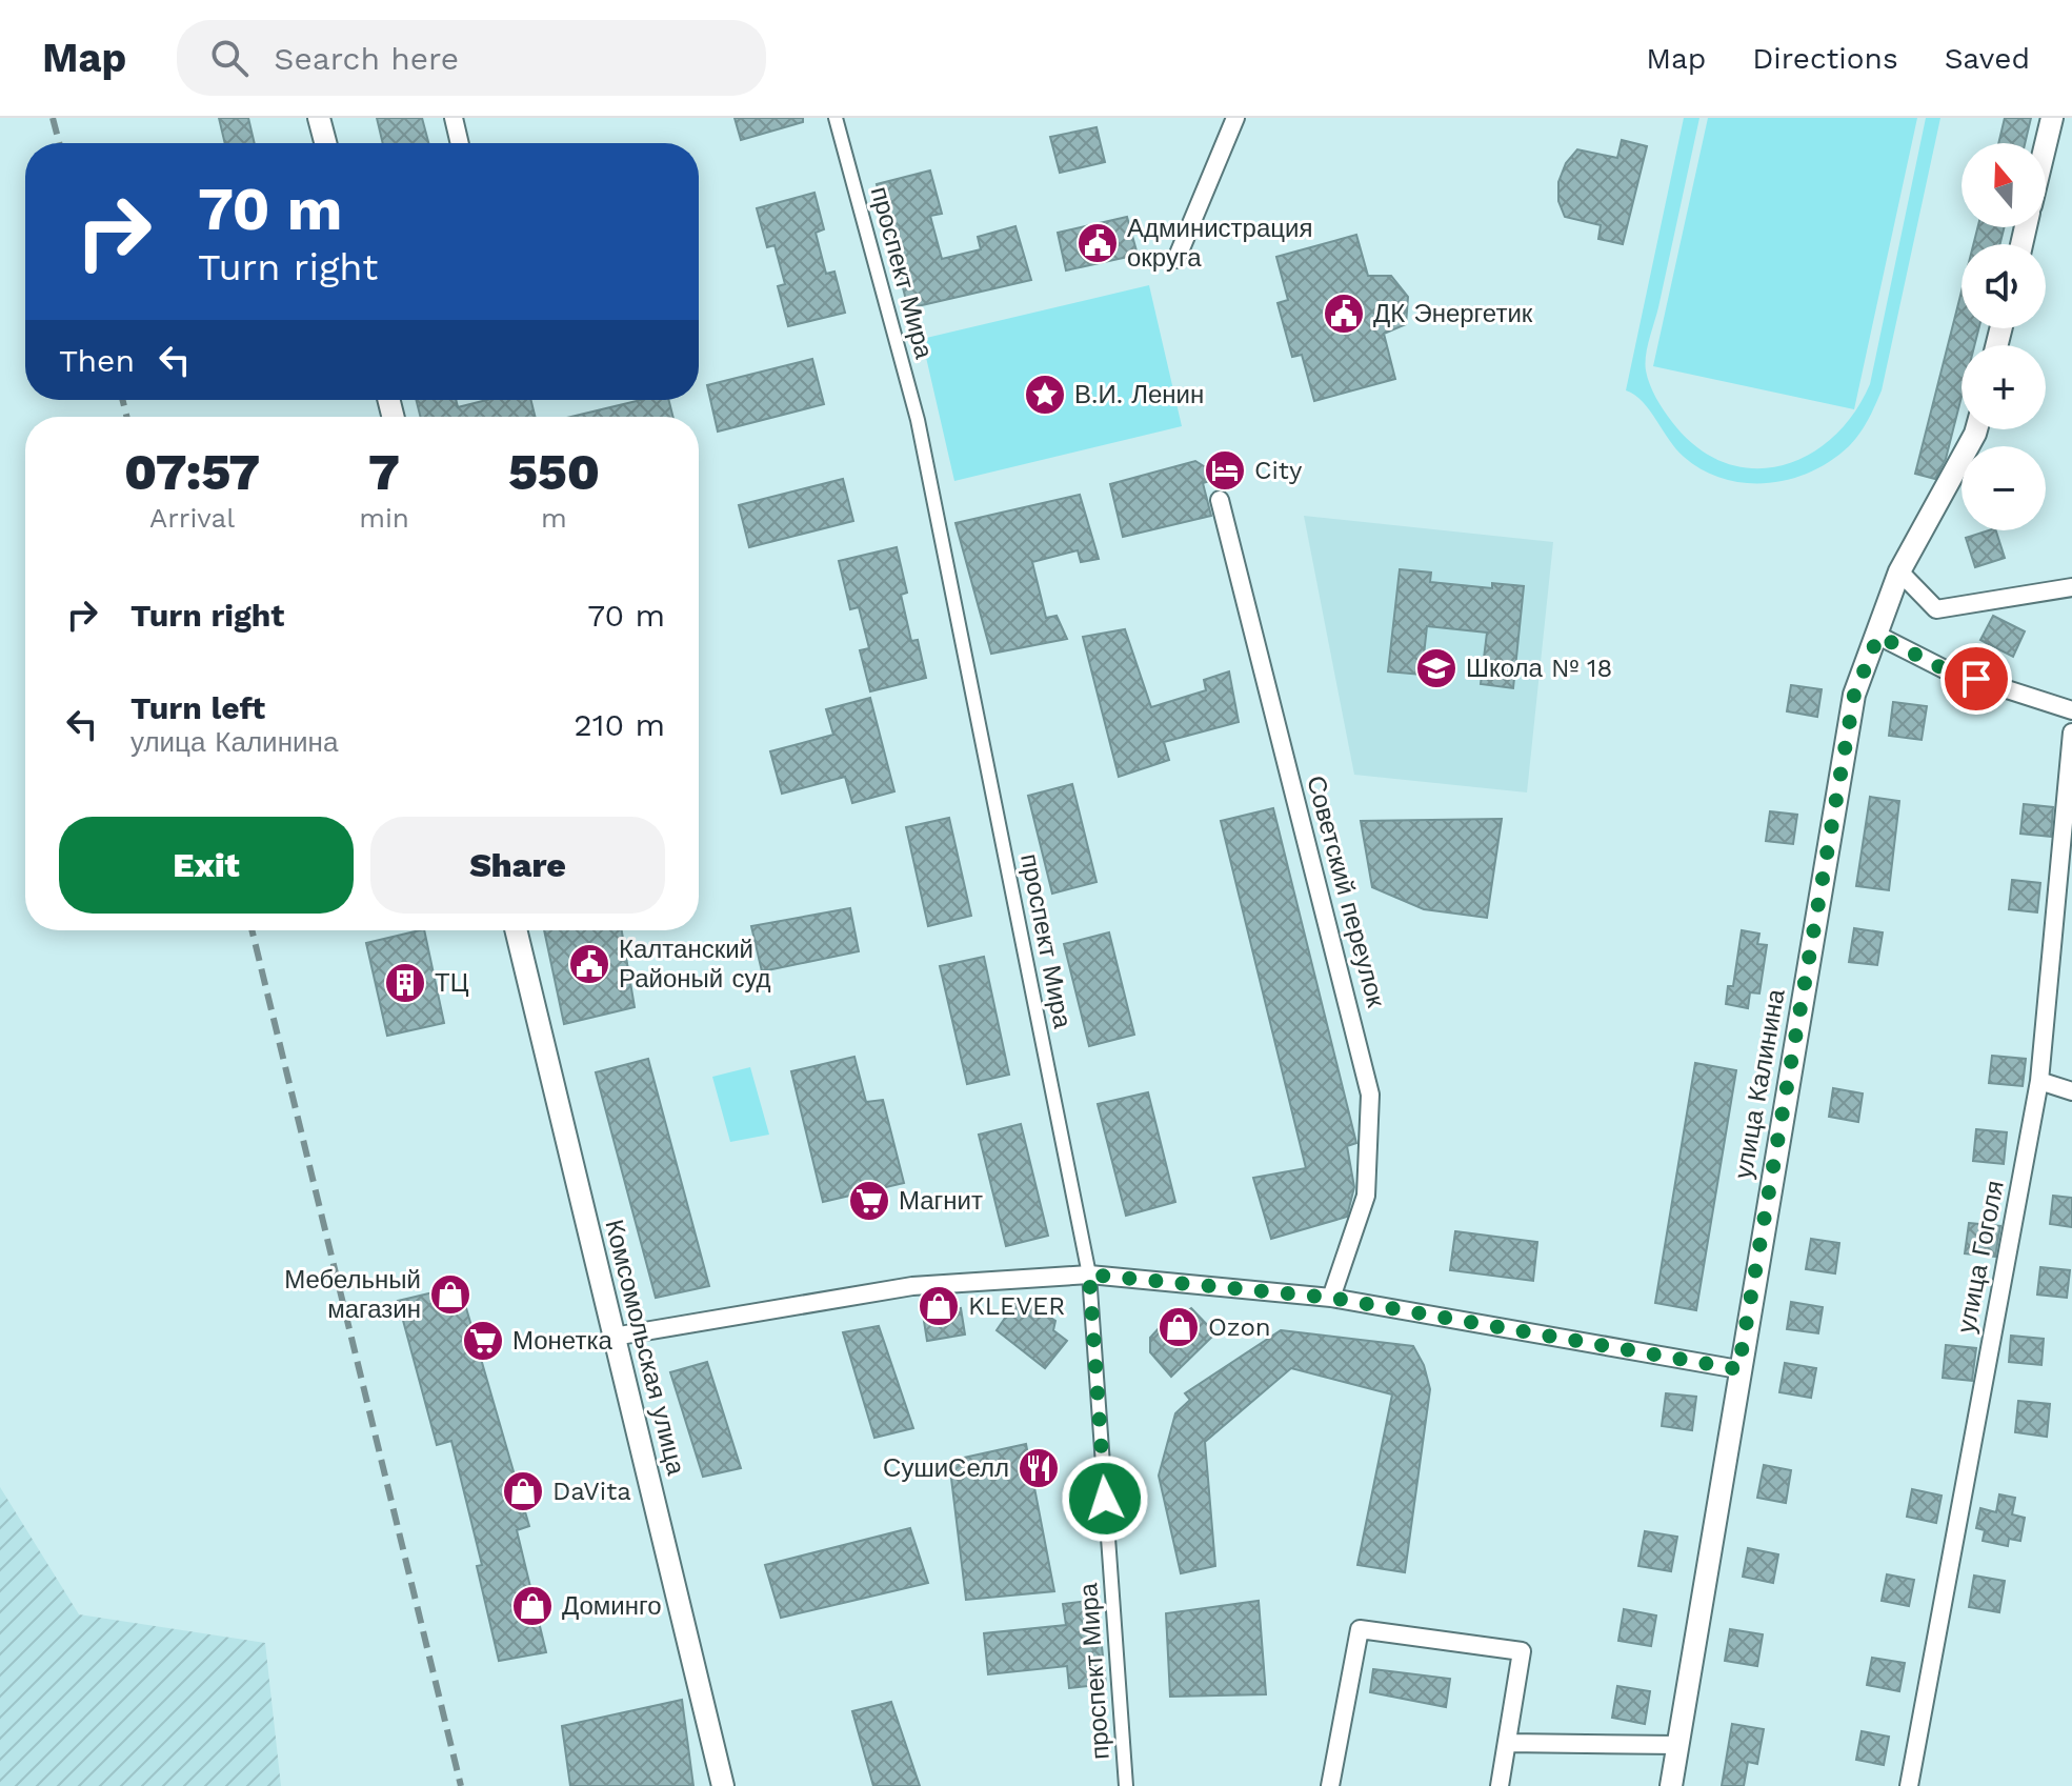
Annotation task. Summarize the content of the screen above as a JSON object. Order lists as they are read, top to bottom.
{
  "streets": {
    "street": [
      "проспект Мира",
      "Советский переулок",
      "улица Калинина",
      "улица Гоголя",
      "Комсомольская улица"
    ]
  },
  "places": {
    "public building": ["Администрация округа", "ДК Энергетик", "Калтанский Районый суд"],
    "place": ["В.И. Ленин"],
    "hotel": ["City"],
    "school or university": ["Школа № 18"],
    "building": ["ТЦ"],
    "supermarket": ["Магнит", "Монетка"],
    "shop": [
      "Мебельный магазин",
      "KLEVER",
      "Ozon",
      "DaVita",
      "Доминго"
    ],
    "restaurant": ["СушиСелл"]
  },
  "north": "top",
  "page": {
    "header": "Map",
    "search": "Search here",
    "nav": ["Map", "Directions", "Saved"],
    "map_buttons": ["+", "−"],
    "turn": ["70 m", "Turn right"],
    "then": "Then",
    "eta": [
      "07:57",
      "Arrival",
      "7",
      "min",
      "550",
      "m"
    ],
    "list": [
      {
        "name": "Turn right",
        "value": "70 m"
      },
      {
        "name": "Turn left",
        "note": "улица Калинина",
        "value": "210 m"
      }
    ],
    "buttons": ["Exit", "Share"]
  }
}
